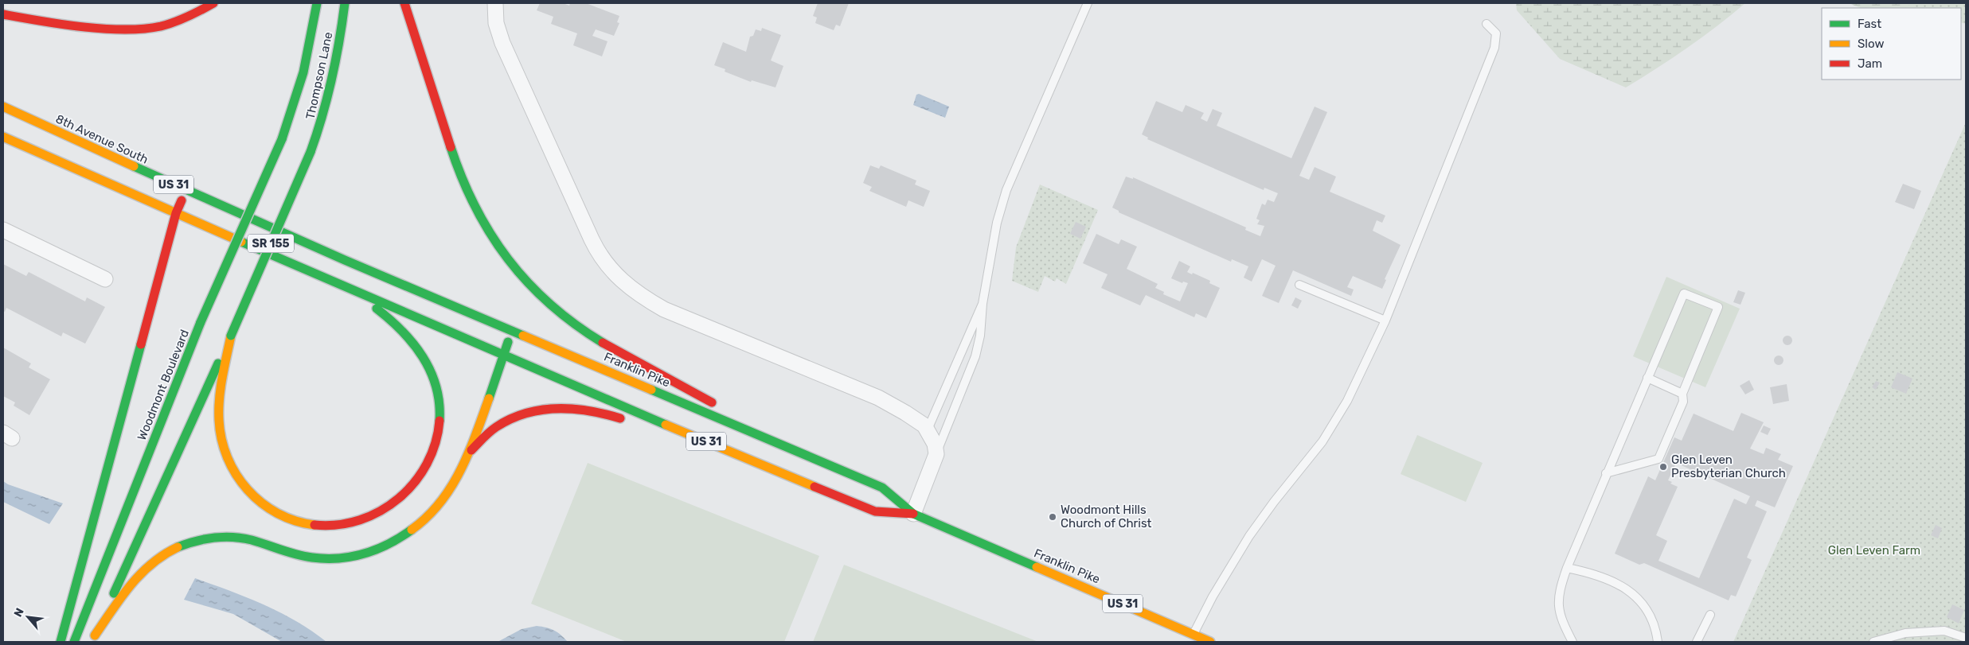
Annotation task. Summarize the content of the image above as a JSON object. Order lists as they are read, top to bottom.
{
  "streets": {
    "main road": [
      "Thompson Lane",
      "8th Avenue South",
      "US 31",
      "SR 155",
      "Franklin Pike",
      "Woodmont Boulevard"
    ]
  },
  "crossings": [
    ["Thompson Lane", "Woodmont Boulevard"],
    ["8th Avenue South", "Franklin Pike"],
    ["US 31", "Franklin Pike"]
  ],
  "parks": ["Glen Leven Farm"],
  "places": ["Glen Leven Presbyterian Church", "Woodmont Hills Church of Christ"],
  "legend": ["Fast", "Slow", "Jam"],
  "north": "top left"
}
